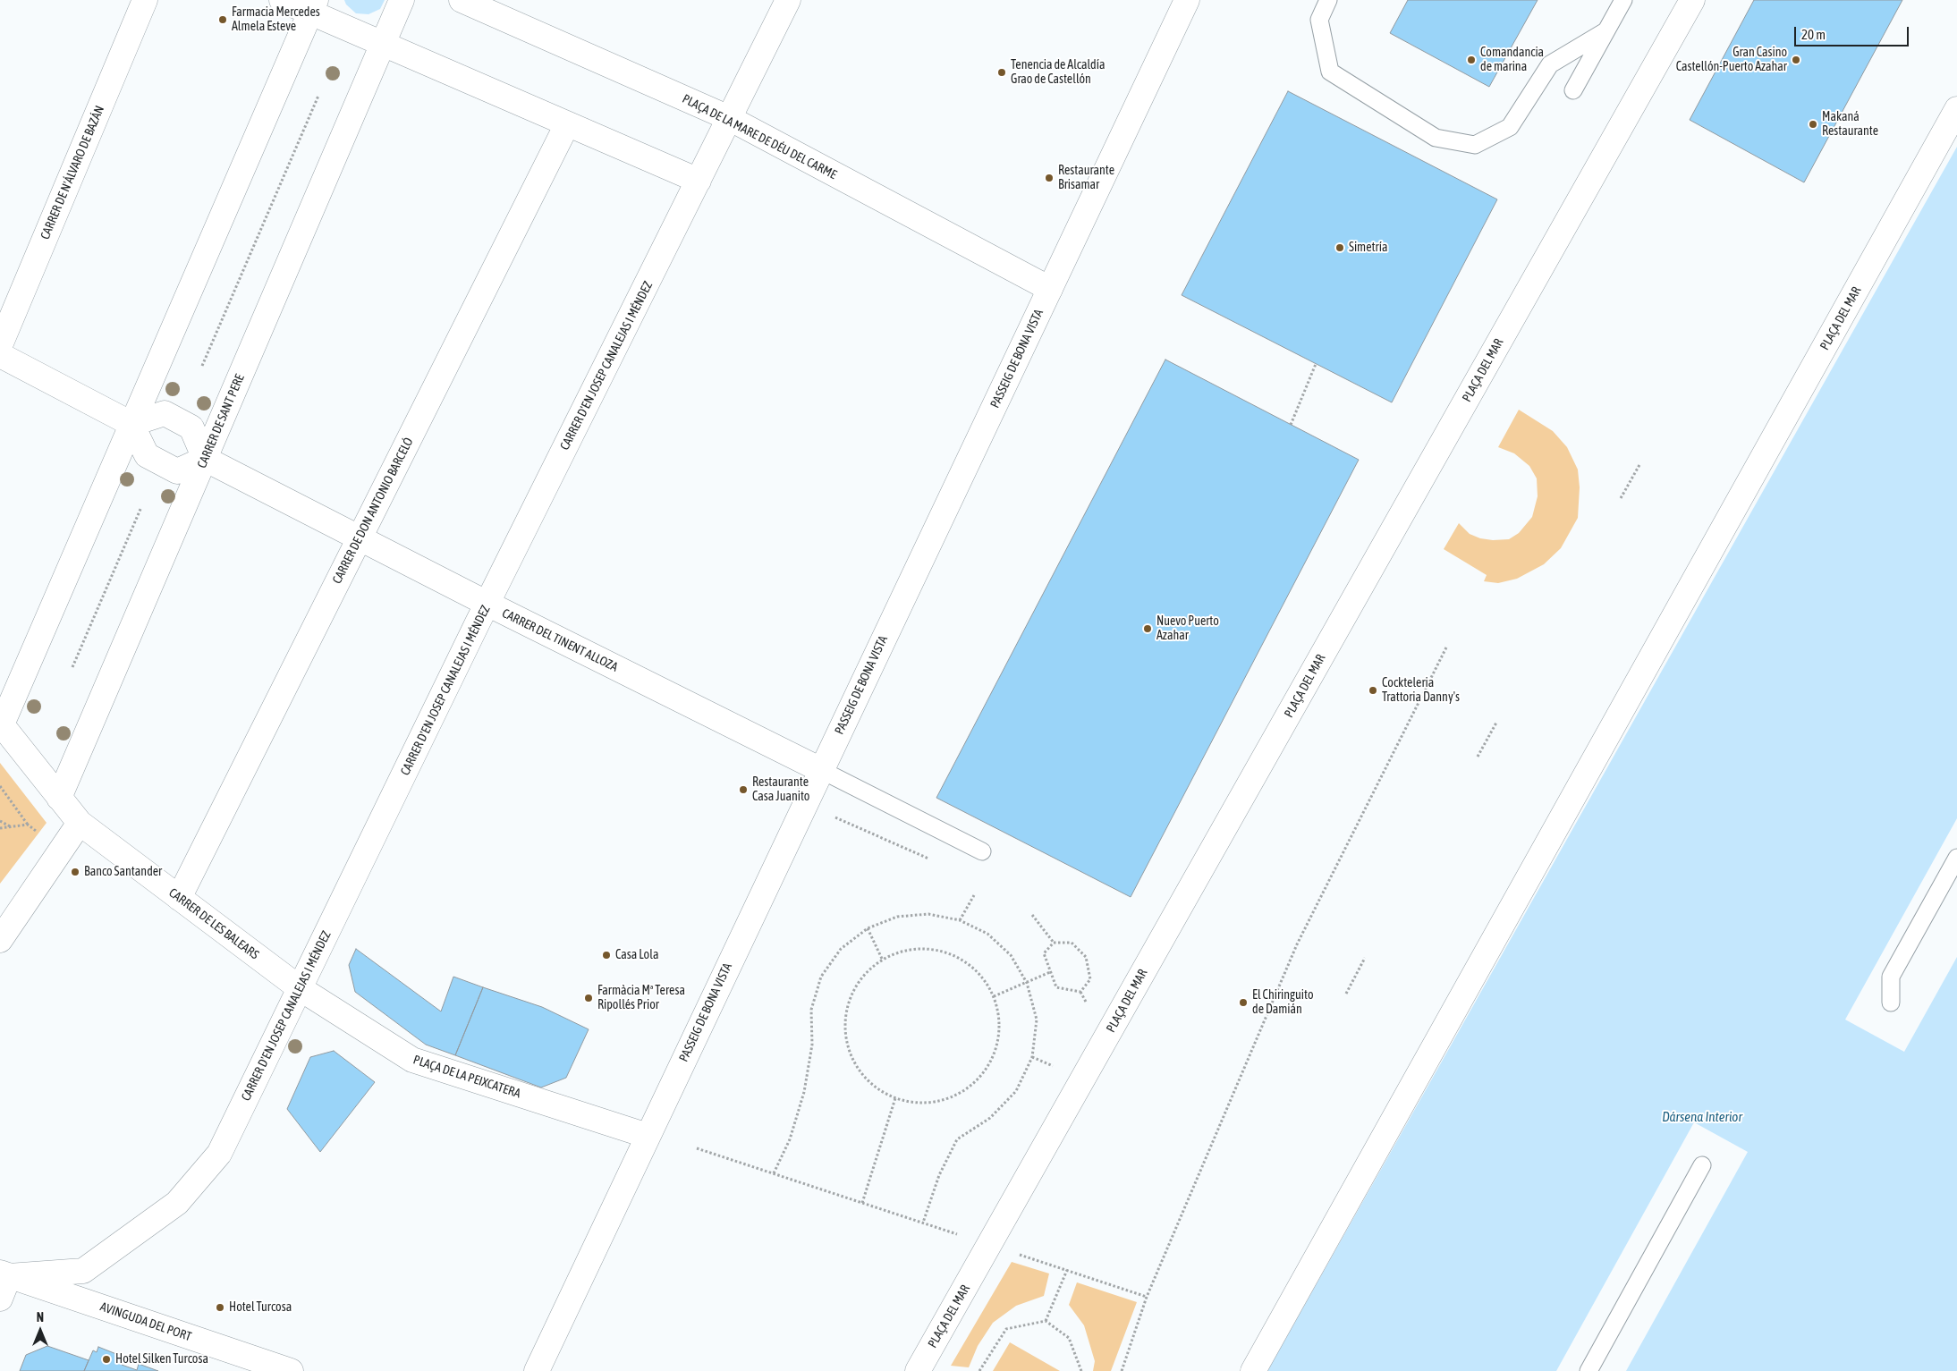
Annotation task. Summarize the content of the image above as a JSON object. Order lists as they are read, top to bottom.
{
  "streets": {
    "street": [
      "PLAÇA DE LA MARE DE DÉU DEL CARME",
      "CARRER DE N'ÁLVARO DE BAZÁN",
      "PLAÇA DEL MAR",
      "PASSEIG DE BONA VISTA",
      "CARRER D'EN JOSEP CANALEJAS I MÉNDEZ",
      "CARRER DE SANT PERE",
      "CARRER DE DON ANTONIO BARCELÓ",
      "CARRER DEL TINENT ALLOZA",
      "CARRER DE LES BALEARS",
      "PLAÇA DE LA PEIXCATERA",
      "AVINGUDA DEL PORT"
    ]
  },
  "crossings": [
    ["PLAÇA DE LA MARE DE DÉU DEL CARME", "PASSEIG DE BONA VISTA"],
    ["PLAÇA DE LA MARE DE DÉU DEL CARME", "CARRER D'EN JOSEP CANALEJAS I MÉNDEZ"],
    ["PASSEIG DE BONA VISTA", "CARRER DEL TINENT ALLOZA"],
    ["PASSEIG DE BONA VISTA", "PLAÇA DE LA PEIXCATERA"],
    ["CARRER D'EN JOSEP CANALEJAS I MÉNDEZ", "CARRER DEL TINENT ALLOZA"],
    ["CARRER D'EN JOSEP CANALEJAS I MÉNDEZ", "CARRER DE LES BALEARS"],
    ["CARRER D'EN JOSEP CANALEJAS I MÉNDEZ", "PLAÇA DE LA PEIXCATERA"],
    ["CARRER D'EN JOSEP CANALEJAS I MÉNDEZ", "AVINGUDA DEL PORT"],
    ["CARRER DE SANT PERE", "CARRER DEL TINENT ALLOZA"],
    ["CARRER DE SANT PERE", "CARRER DE LES BALEARS"],
    ["CARRER DE DON ANTONIO BARCELÓ", "CARRER DEL TINENT ALLOZA"],
    ["CARRER DE DON ANTONIO BARCELÓ", "CARRER DE LES BALEARS"],
    ["CARRER DE LES BALEARS", "PLAÇA DE LA PEIXCATERA"]
  ],
  "water": ["Dársena Interior"],
  "places": [
    "Farmacia Mercedes Almela Esteve",
    "Comandancia de marina",
    "Gran Casino Castellón-Puerto Azahar",
    "Tenencia de Alcaldía Grao de Castellón",
    "Makaná Restaurante",
    "Restaurante Brisamar",
    "Simetría",
    "Nuevo Puerto Azahar",
    "Cockteleria Trattoria Danny's",
    "Restaurante Casa Juanito",
    "Banco Santander",
    "Casa Lola",
    "Farmàcia Mª Teresa Ripollés Prior",
    "El Chiringuito de Damián",
    "Hotel Turcosa",
    "Hotel Silken Turcosa"
  ],
  "scale_bar": "20 m",
  "north": "top"
}
